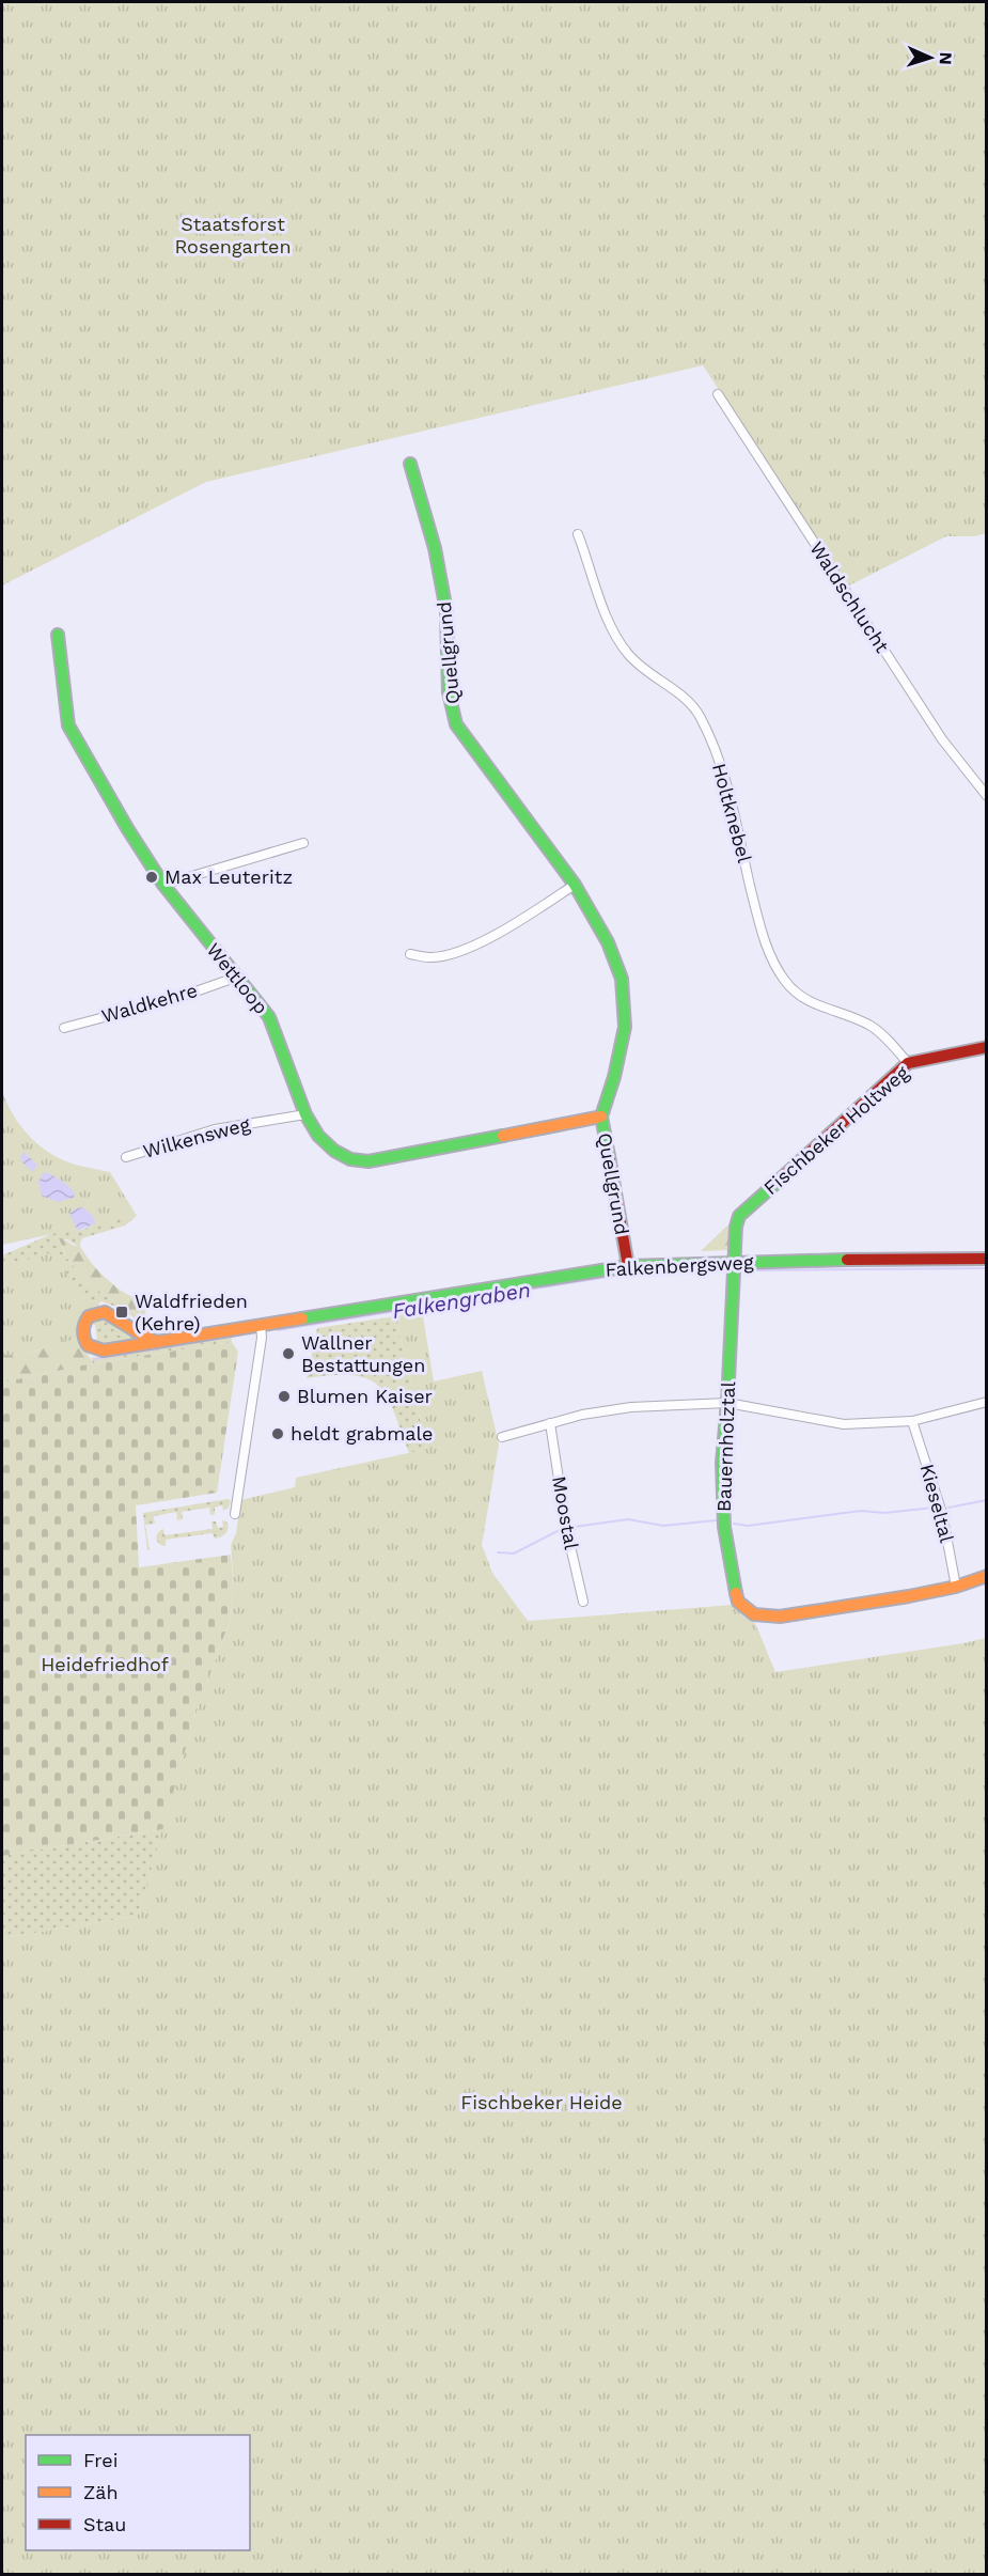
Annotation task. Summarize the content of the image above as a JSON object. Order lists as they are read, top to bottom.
{
  "streets": {
    "street": [
      "Waldschlucht",
      "Quellgrund",
      "Holtknebel",
      "Wettloop",
      "Waldkehre",
      "Fischbeker Holtweg",
      "Wilkensweg",
      "Falkenbergsweg",
      "Bauernholztal",
      "Kieseltal",
      "Moostal"
    ]
  },
  "crossings": [
    ["Quellgrund", "Wettloop"],
    ["Quellgrund", "Falkenbergsweg"],
    ["Holtknebel", "Fischbeker Holtweg"],
    ["Wettloop", "Waldkehre"],
    ["Wettloop", "Wilkensweg"],
    ["Fischbeker Holtweg", "Falkenbergsweg"],
    ["Fischbeker Holtweg", "Bauernholztal"],
    ["Falkenbergsweg", "Bauernholztal"],
    ["Bauernholztal", "Kieseltal"]
  ],
  "water": ["Falkengraben"],
  "parks": ["Staatsforst Rosengarten", "Heidefriedhof", "Fischbeker Heide"],
  "places": {
    "other": [
      "Max Leuteritz",
      "Wallner Bestattungen",
      "Blumen Kaiser",
      "heldt grabmale"
    ],
    "transit": ["Waldfrieden (Kehre)"]
  },
  "legend": ["Frei", "Zäh", "Stau"],
  "north": "right"
}
